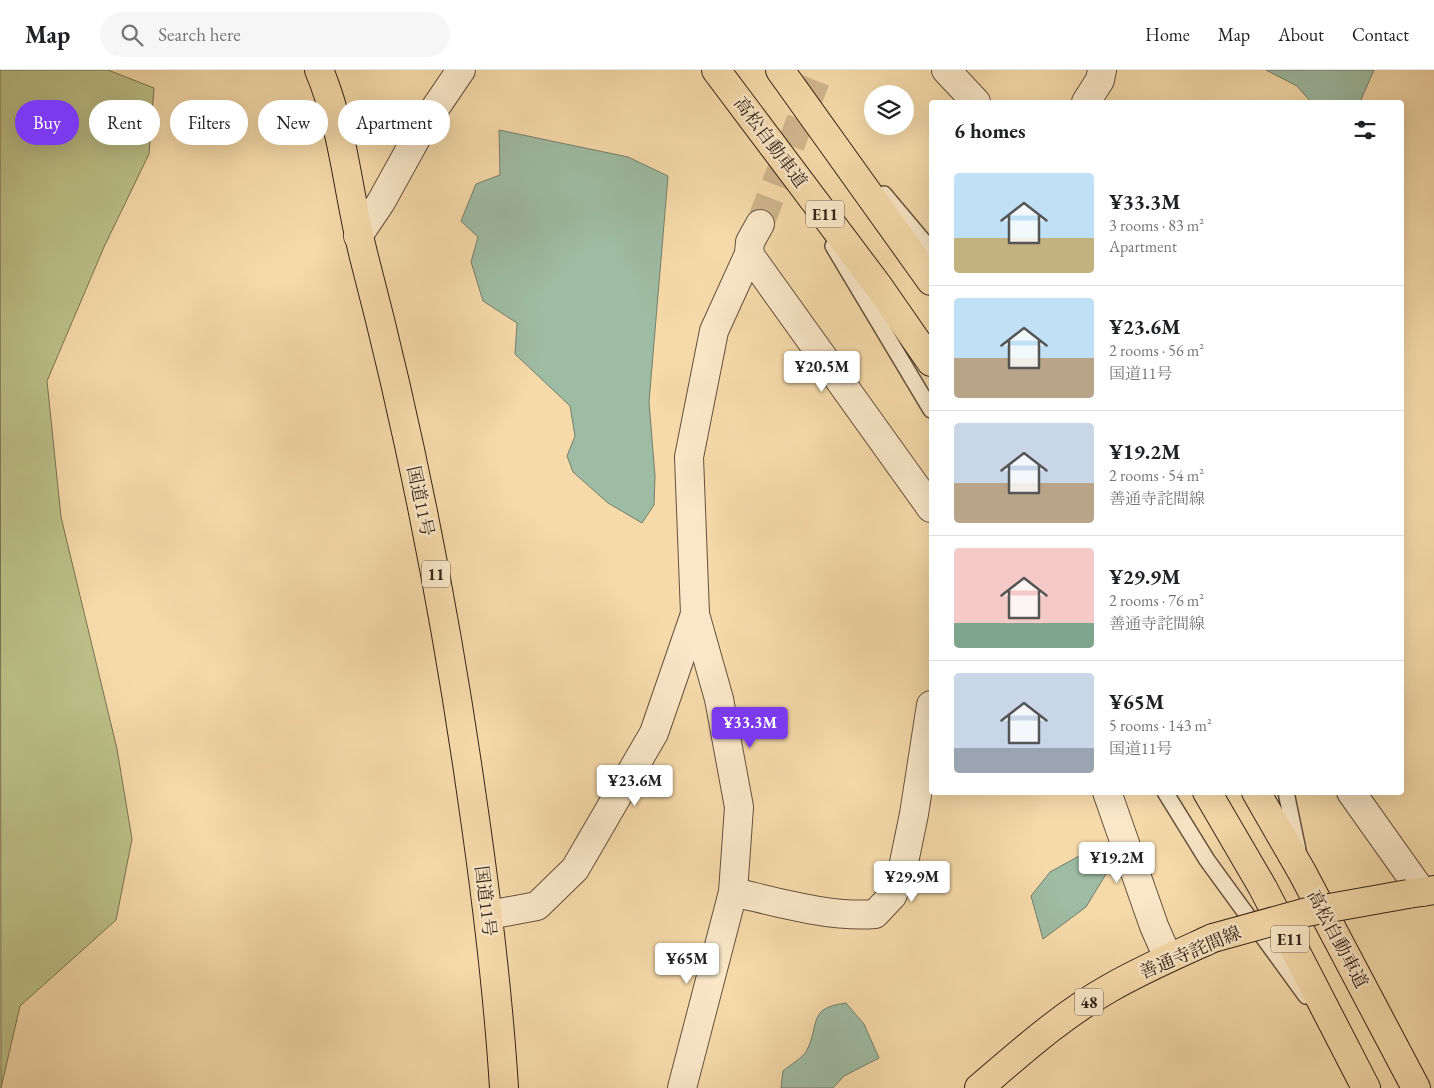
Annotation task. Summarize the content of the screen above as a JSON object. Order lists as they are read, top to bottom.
{
  "streets": {
    "main road": [
      "高松自動車道",
      "E11",
      "国道11号",
      "11",
      "善通寺詫間線",
      "48"
    ]
  },
  "page": {
    "header": "Map",
    "search": "Search here",
    "nav": [
      "Home",
      "Map",
      "About",
      "Contact"
    ],
    "chip": [
      "Buy",
      "Rent",
      "Filters",
      "New",
      "Apartment"
    ],
    "heading": "6 homes",
    "list": [
      {
        "name": "¥33.3M",
        "note": "3 rooms · 83 m² · Apartment"
      },
      {
        "name": "¥23.6M",
        "note": "2 rooms · 56 m² · 国道11号"
      },
      {
        "name": "¥19.2M",
        "note": "2 rooms · 54 m² · 善通寺詫間線"
      },
      {
        "name": "¥29.9M",
        "note": "2 rooms · 76 m² · 善通寺詫間線"
      },
      {
        "name": "¥65M",
        "note": "5 rooms · 143 m² · 国道11号"
      }
    ],
    "price": [
      "¥20.5M",
      "¥33.3M",
      "¥23.6M",
      "¥19.2M",
      "¥29.9M",
      "¥65M"
    ]
  }
}
